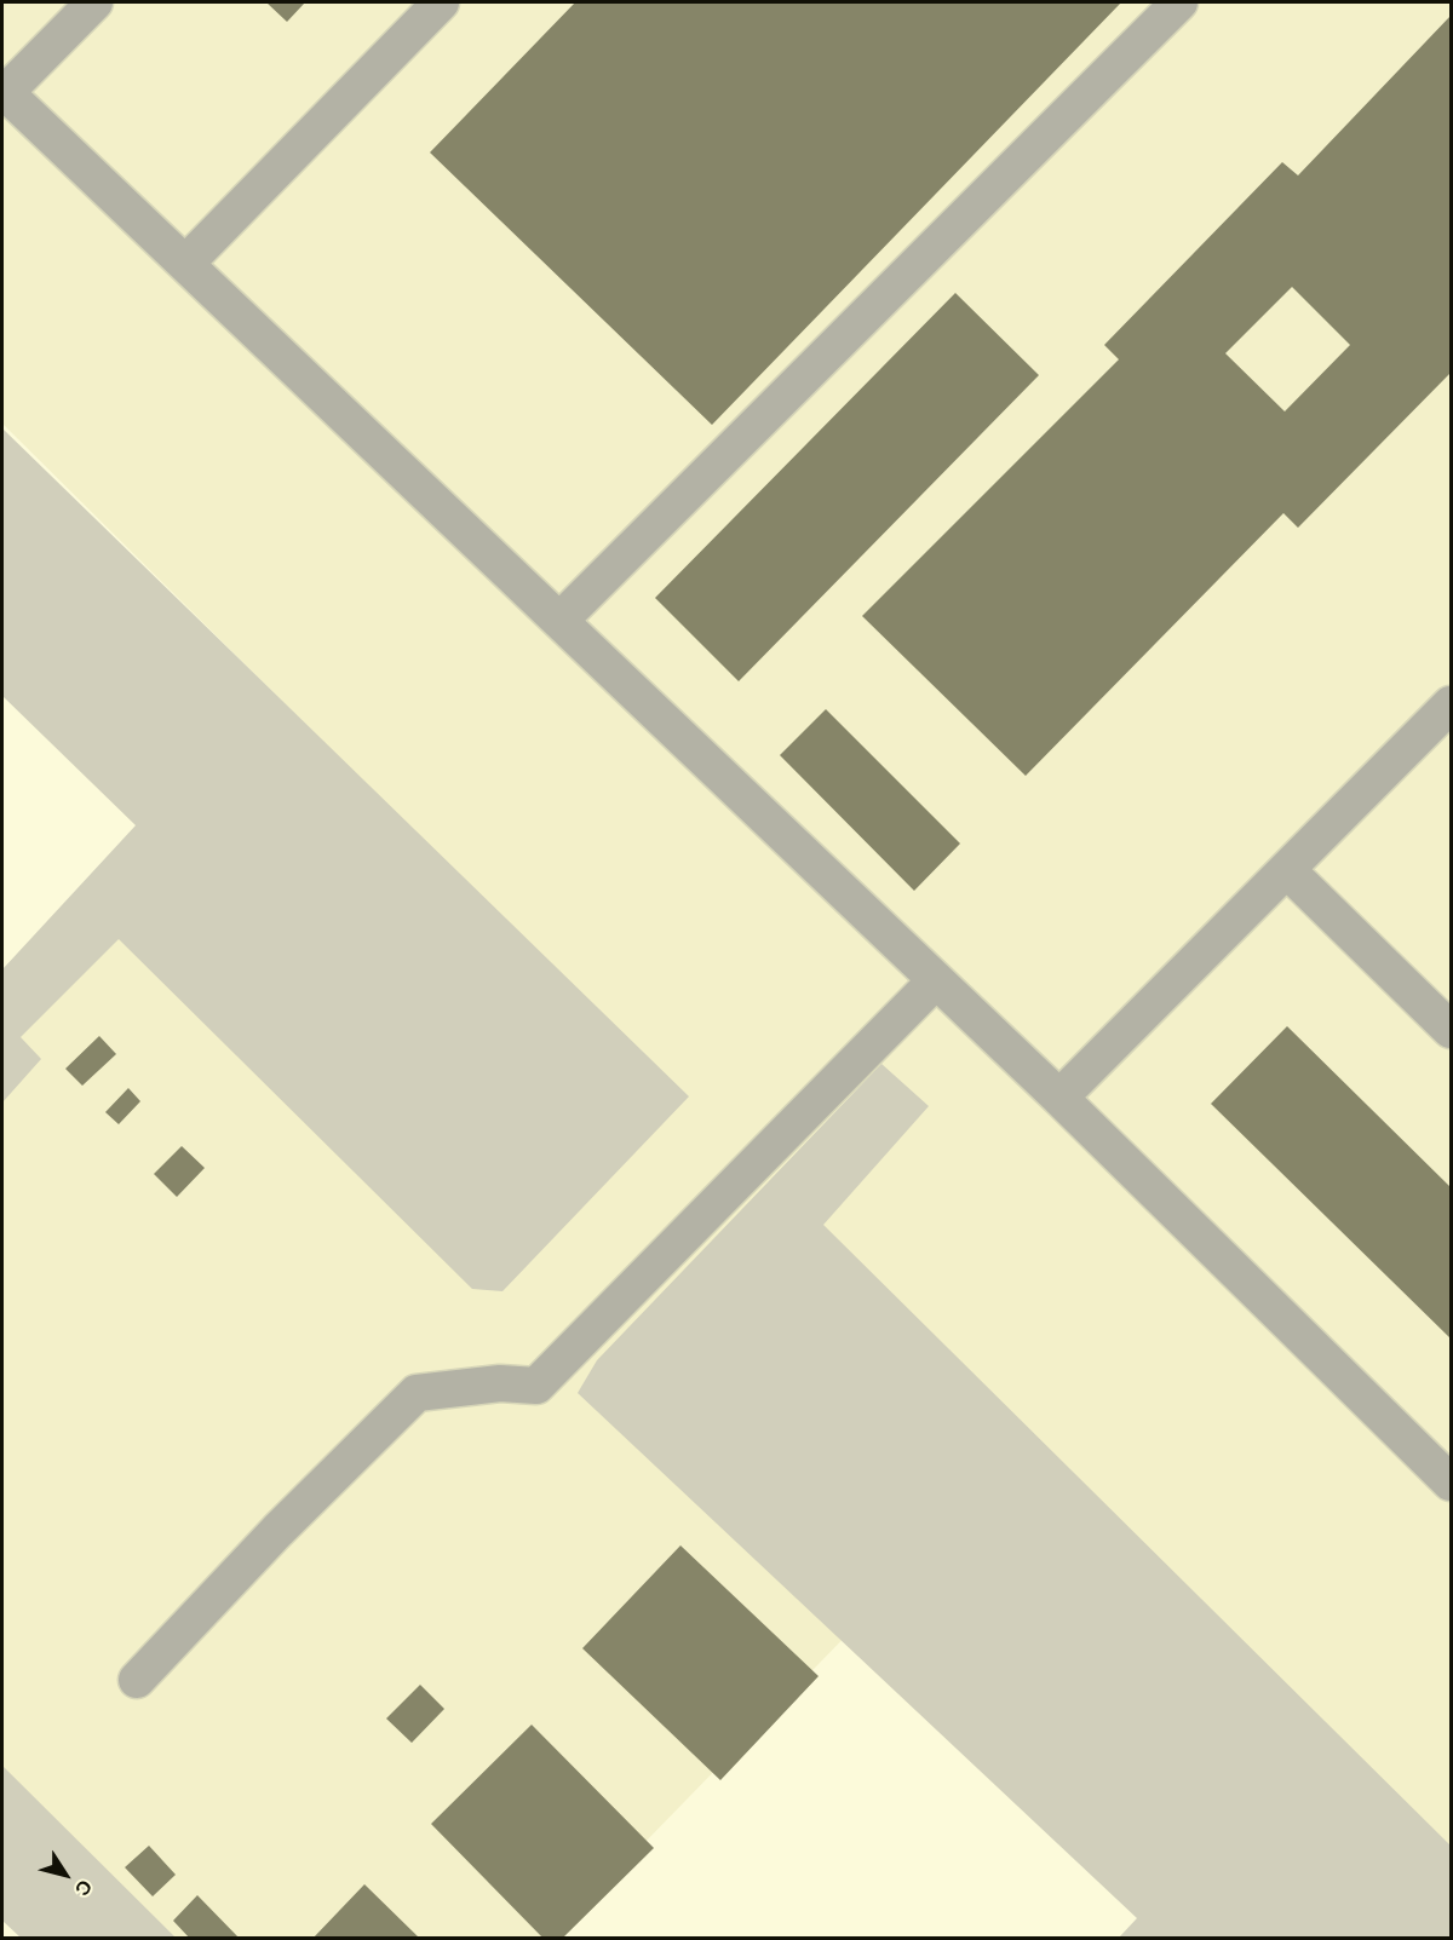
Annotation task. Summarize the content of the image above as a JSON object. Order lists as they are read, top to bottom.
{
  "north": "bottom right"
}
